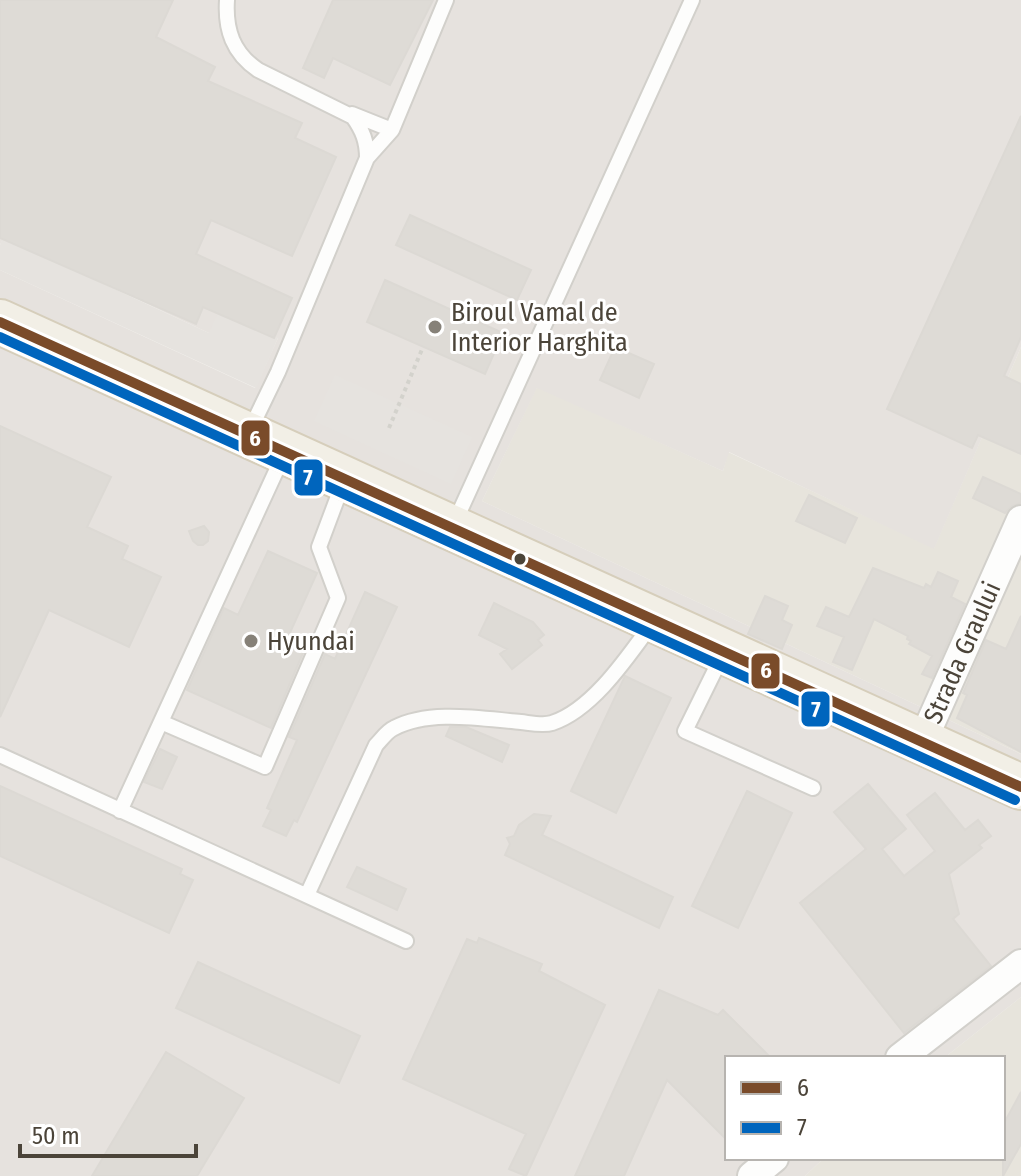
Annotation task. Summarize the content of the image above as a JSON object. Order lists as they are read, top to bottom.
{
  "streets": {
    "street": ["Strada Graului"]
  },
  "places": ["Biroul Vamal de Interior Harghita", "Hyundai"],
  "lines": ["transit line 6", "transit line 7"],
  "legend": ["6", "7"],
  "scale_bar": "50 m"
}
